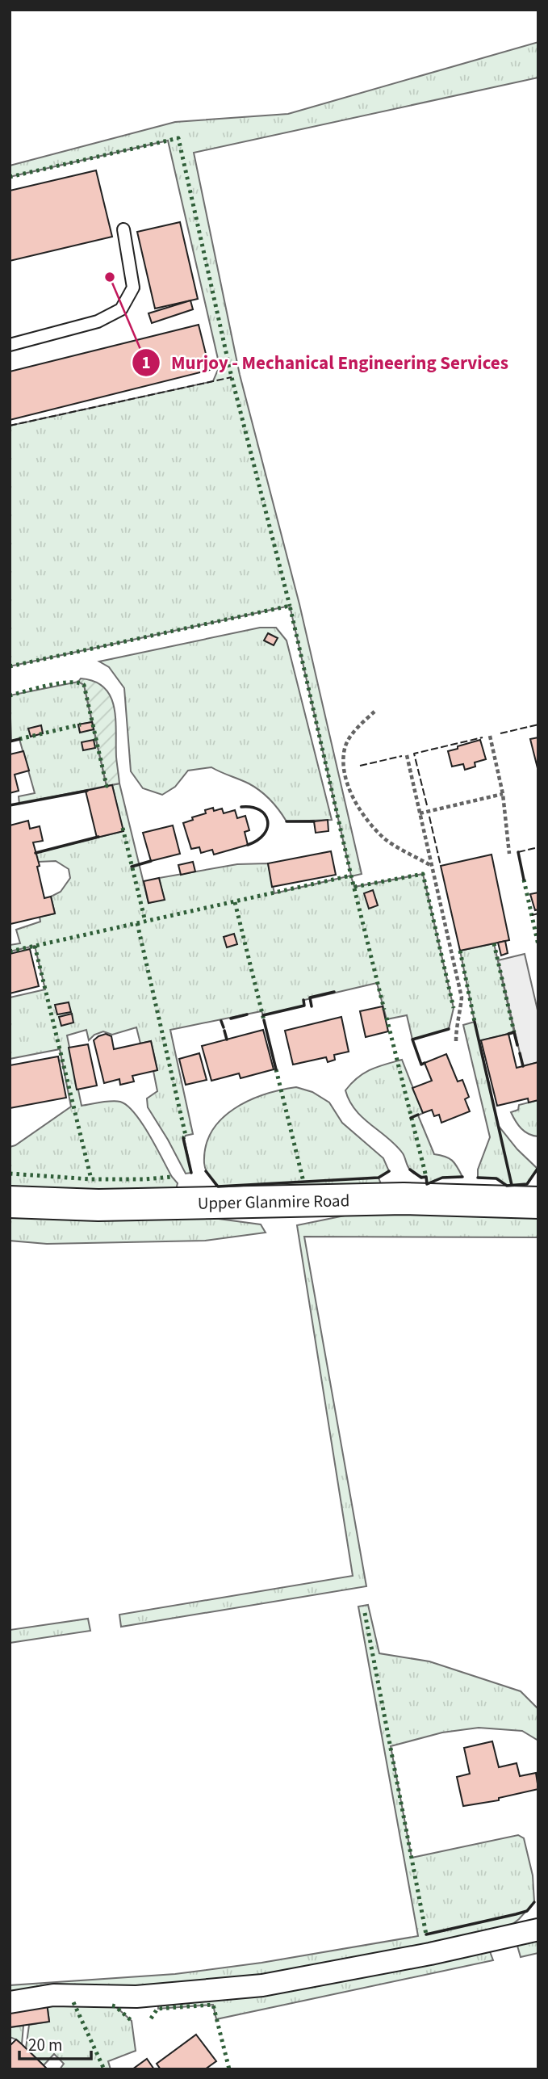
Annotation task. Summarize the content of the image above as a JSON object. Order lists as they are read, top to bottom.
{
  "streets": {
    "main road": ["Upper Glanmire Road"]
  },
  "places": ["Murjoy - Mechanical Engineering Services"],
  "scale_bar": "20 m"
}
